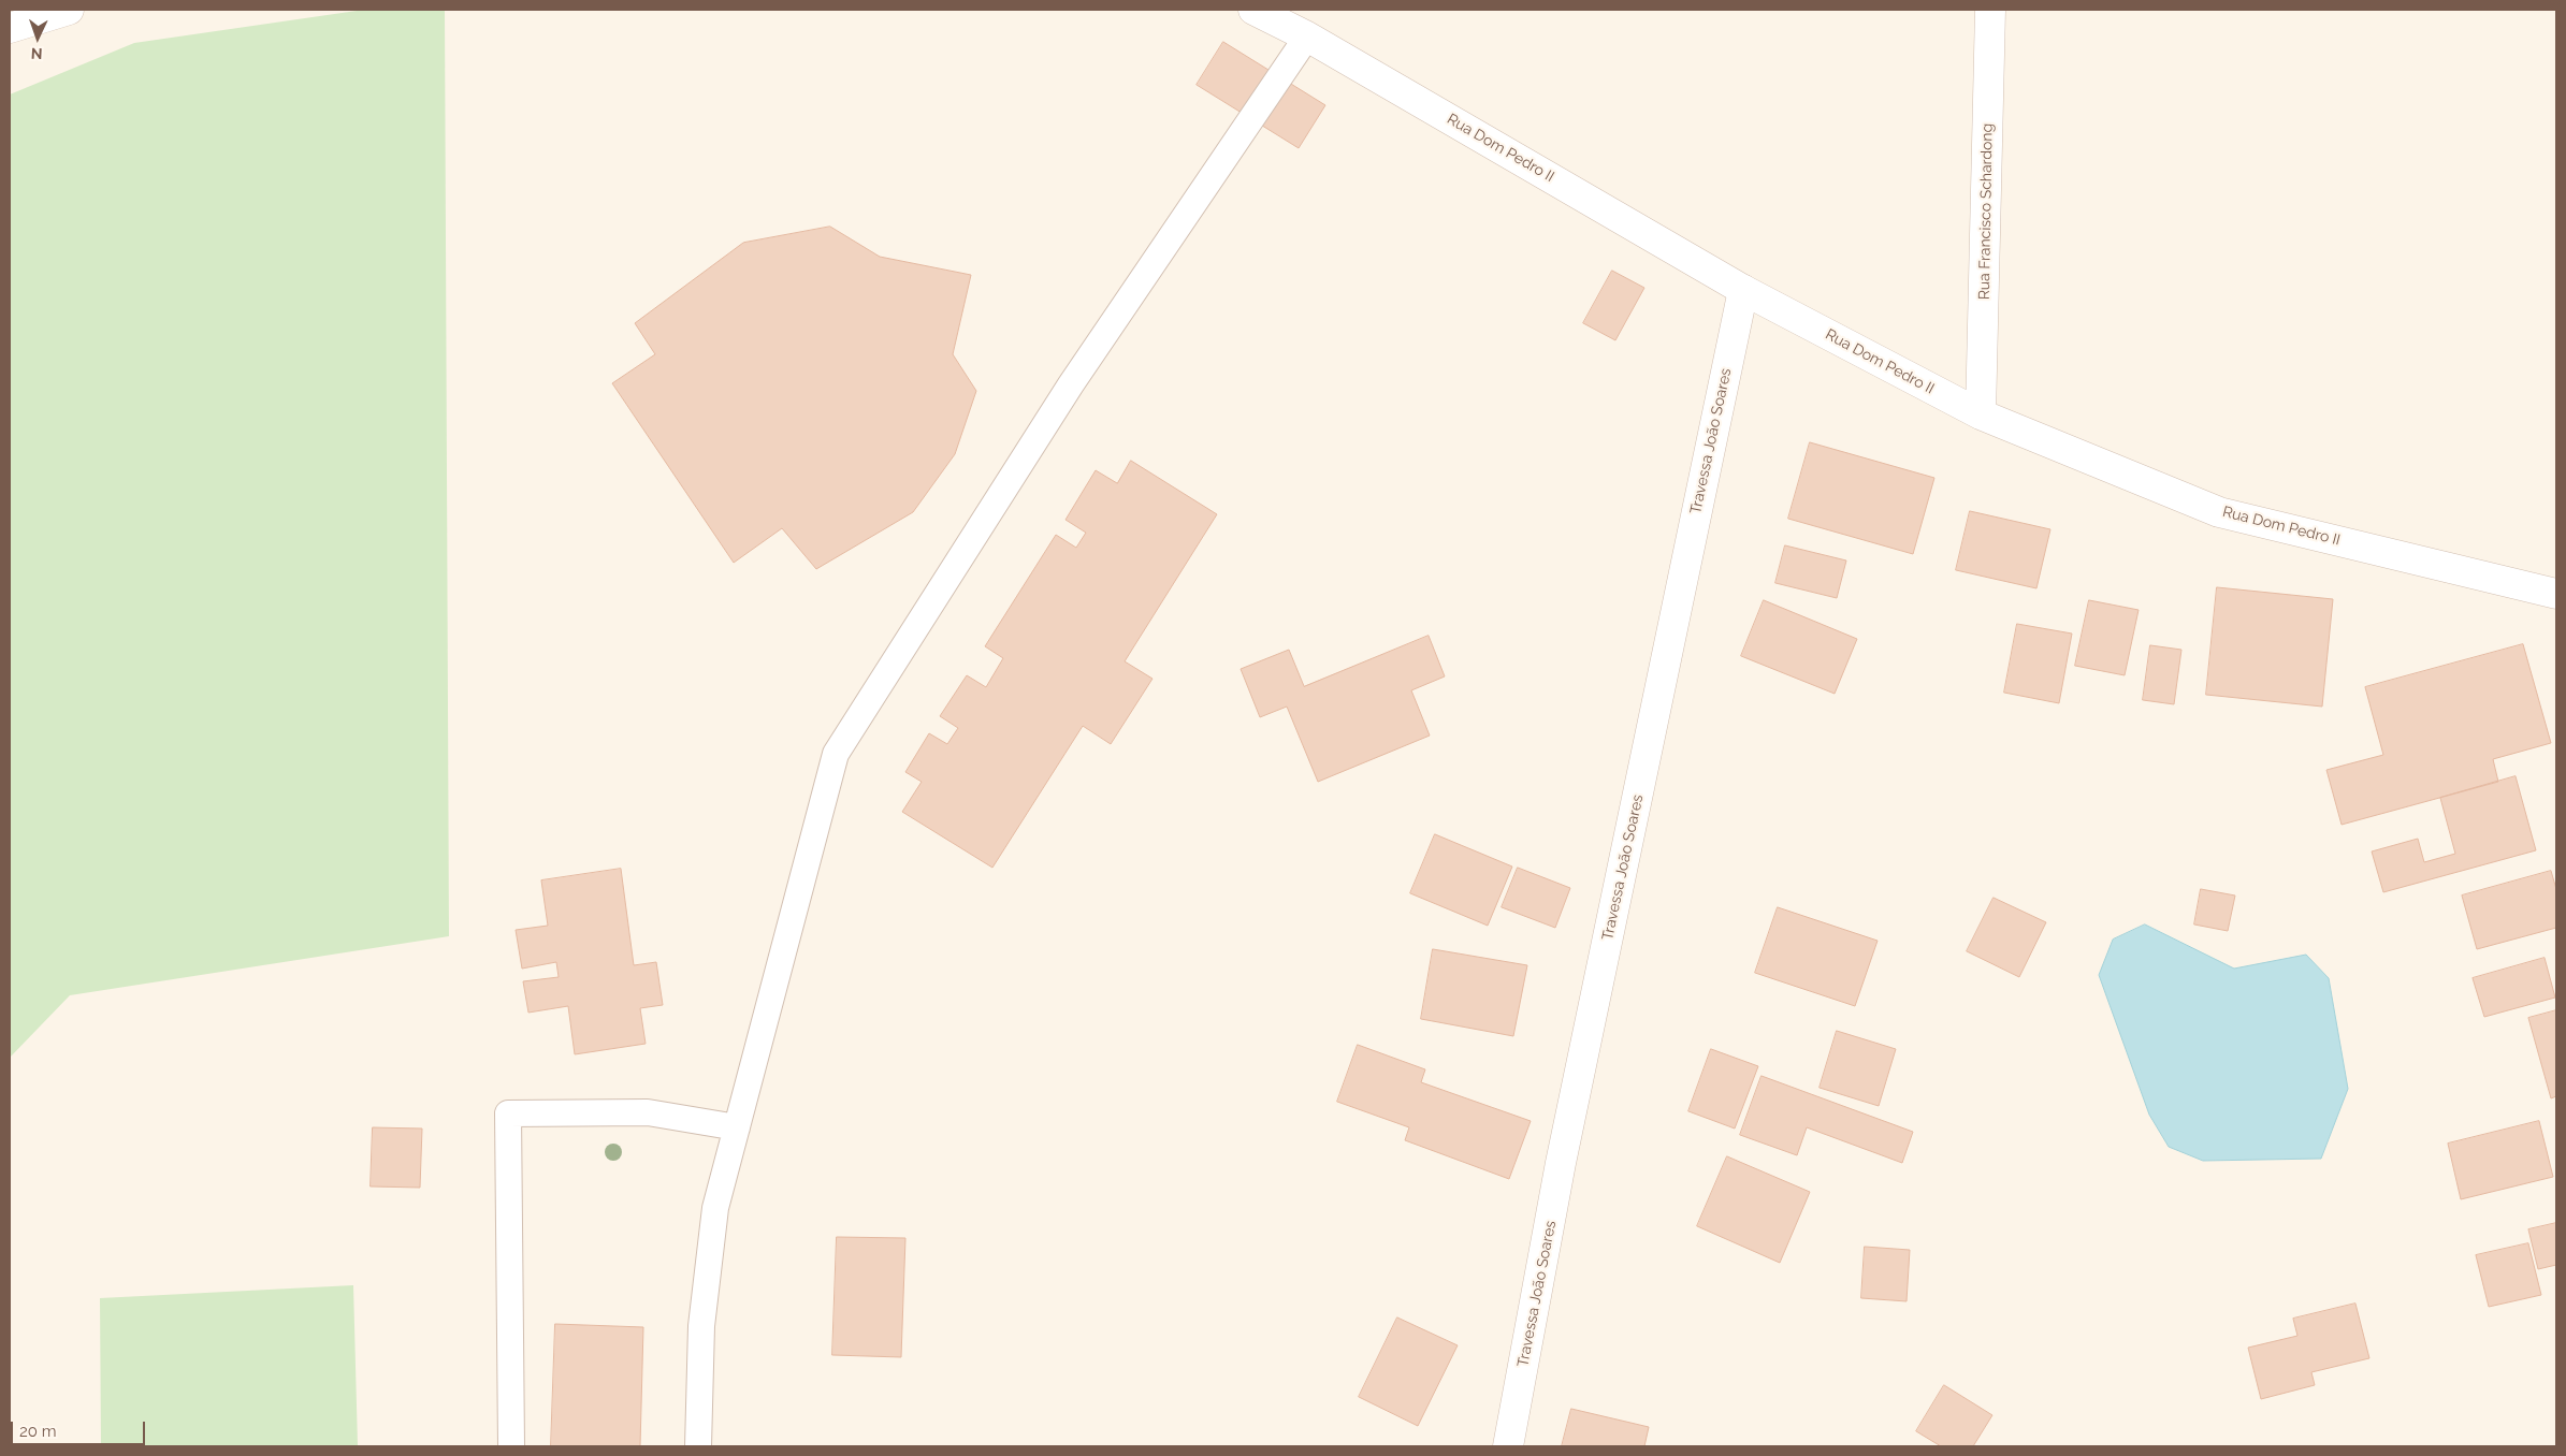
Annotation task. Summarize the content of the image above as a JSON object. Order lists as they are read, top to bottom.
{
  "streets": {
    "street": ["Rua Dom Pedro II", "Rua Francisco Schardong", "Travessa João Soares"]
  },
  "crossings": [
    ["Rua Dom Pedro II", "Rua Francisco Schardong"],
    ["Rua Dom Pedro II", "Travessa João Soares"]
  ],
  "scale_bar": "20 m",
  "north": "bottom"
}
